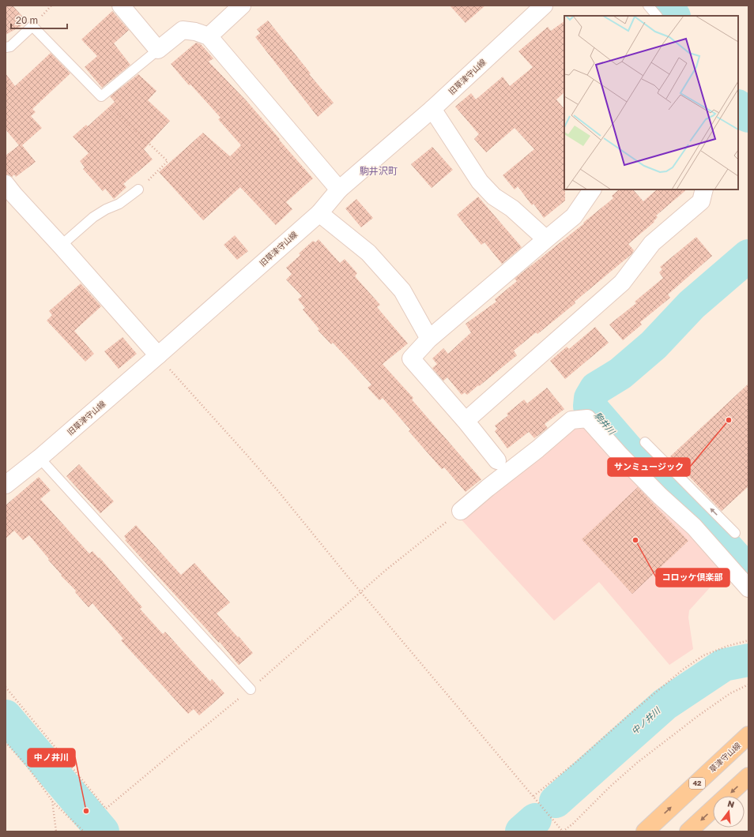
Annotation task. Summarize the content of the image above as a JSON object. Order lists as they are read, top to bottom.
{
  "streets": {
    "main road": ["草津守山線", "42"],
    "street": ["旧草津守山線"]
  },
  "districts": ["駒井沢町"],
  "water": ["駒井川", "中ノ井川"],
  "places": ["サンミュージック", "コロッケ倶楽部", "中ノ井川"],
  "scale_bar": "20 m",
  "north": "top"
}
